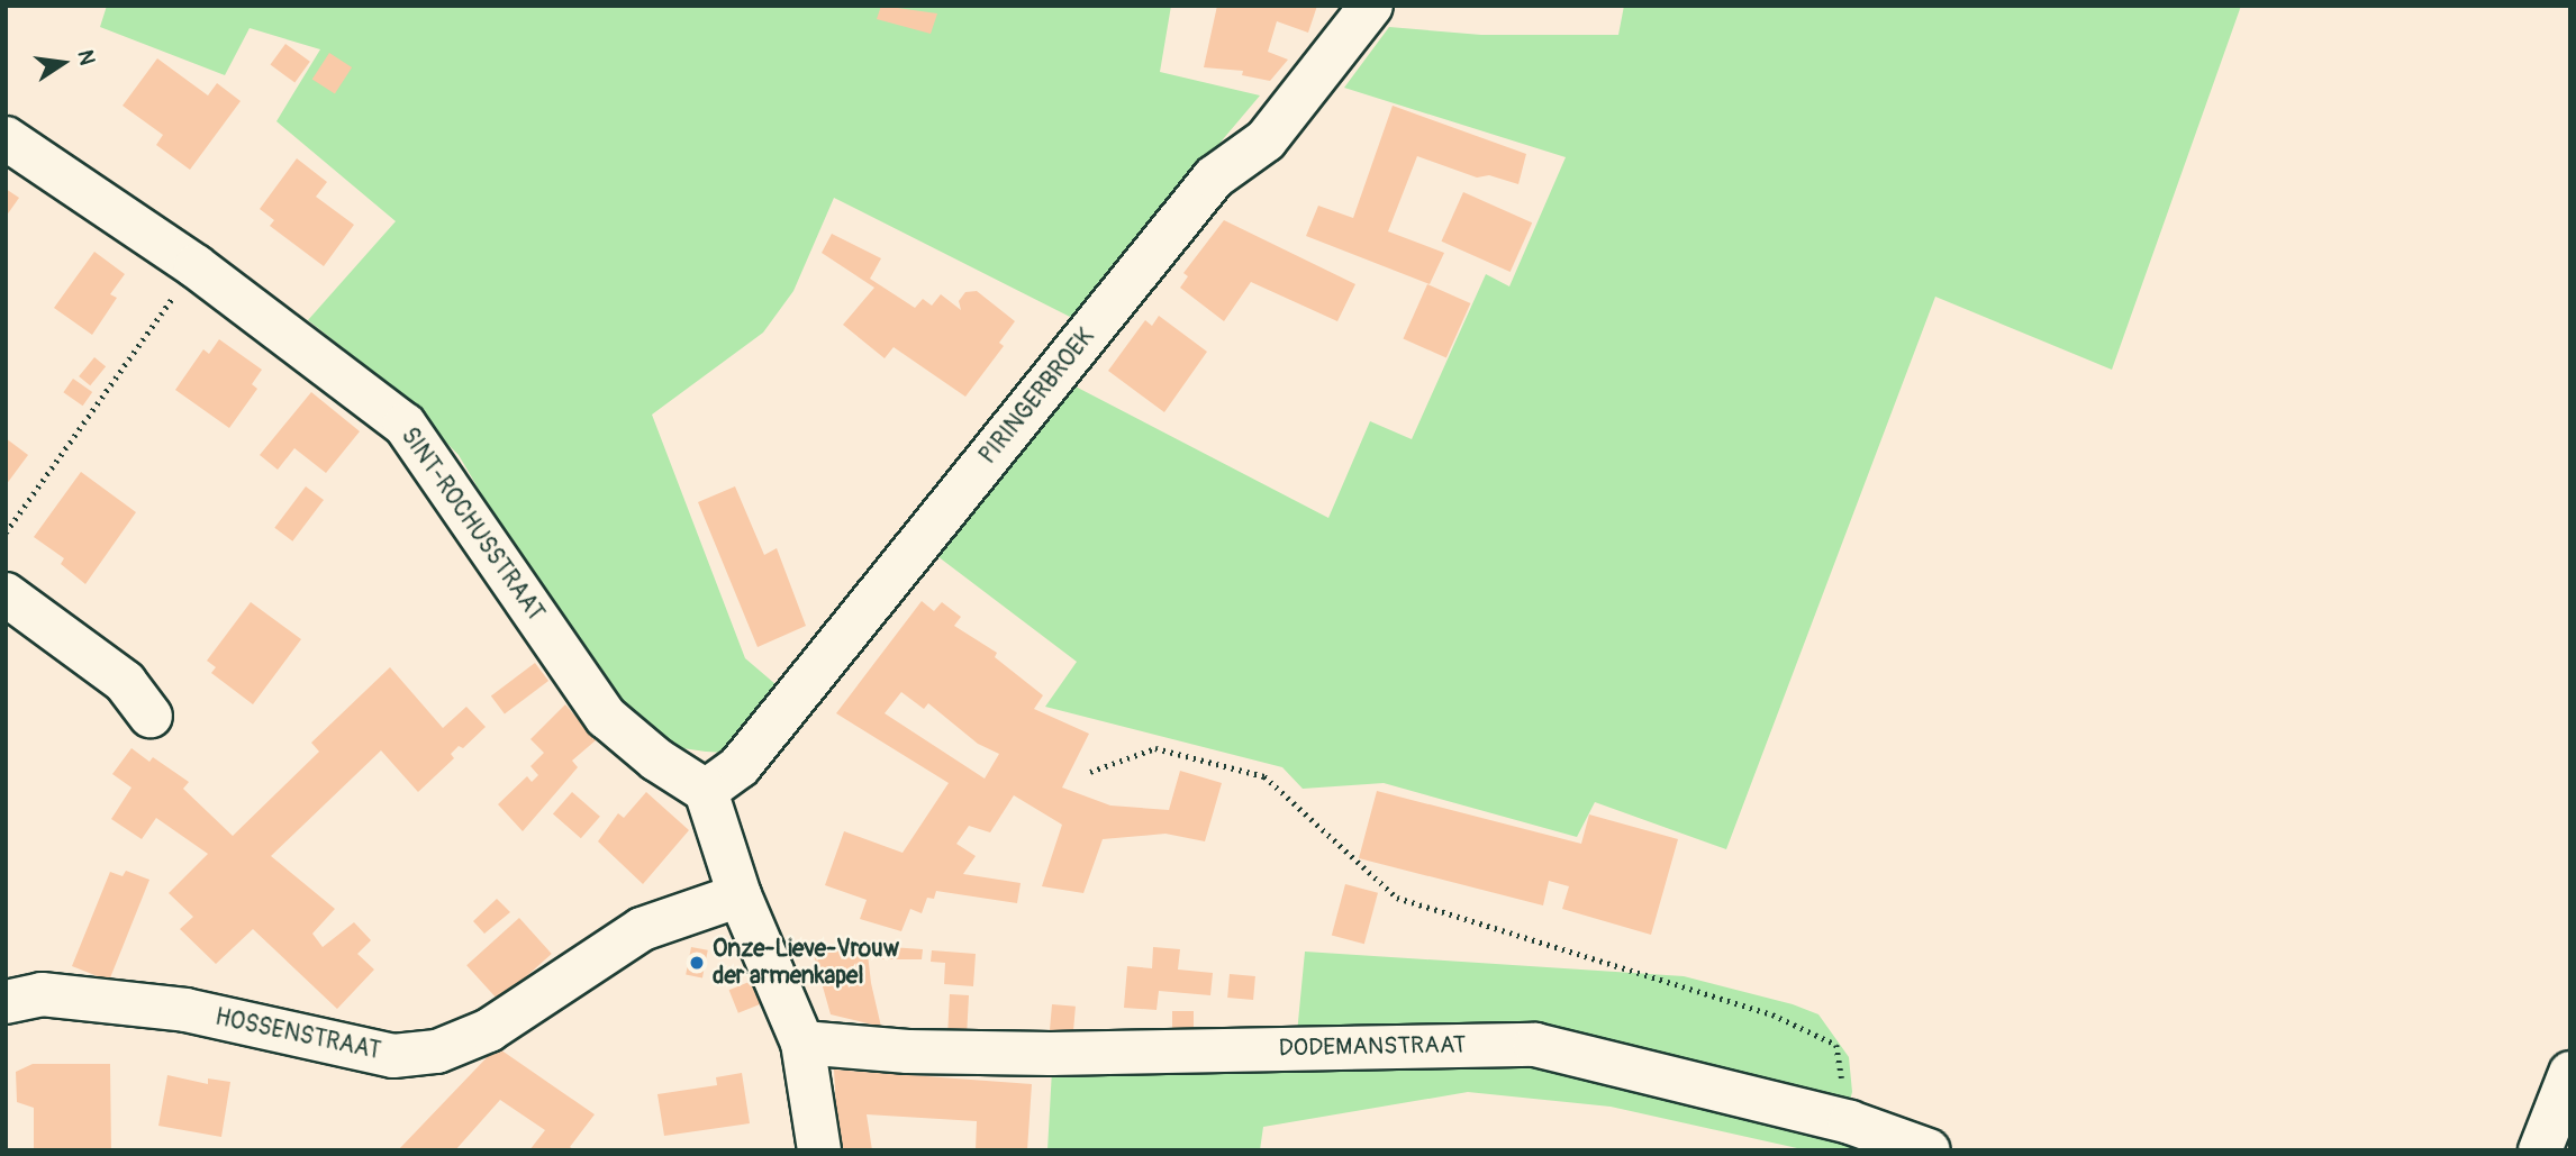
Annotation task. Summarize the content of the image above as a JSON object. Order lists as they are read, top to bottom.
{
  "streets": {
    "street": [
      "PIRINGERBROEK",
      "SINT-ROCHUSSTRAAT",
      "HOSSENSTRAAT",
      "DODEMANSTRAAT"
    ]
  },
  "crossings": [
    ["PIRINGERBROEK", "SINT-ROCHUSSTRAAT"]
  ],
  "places": ["Onze-Lieve-Vrouw der armenkapel"],
  "north": "right"
}
